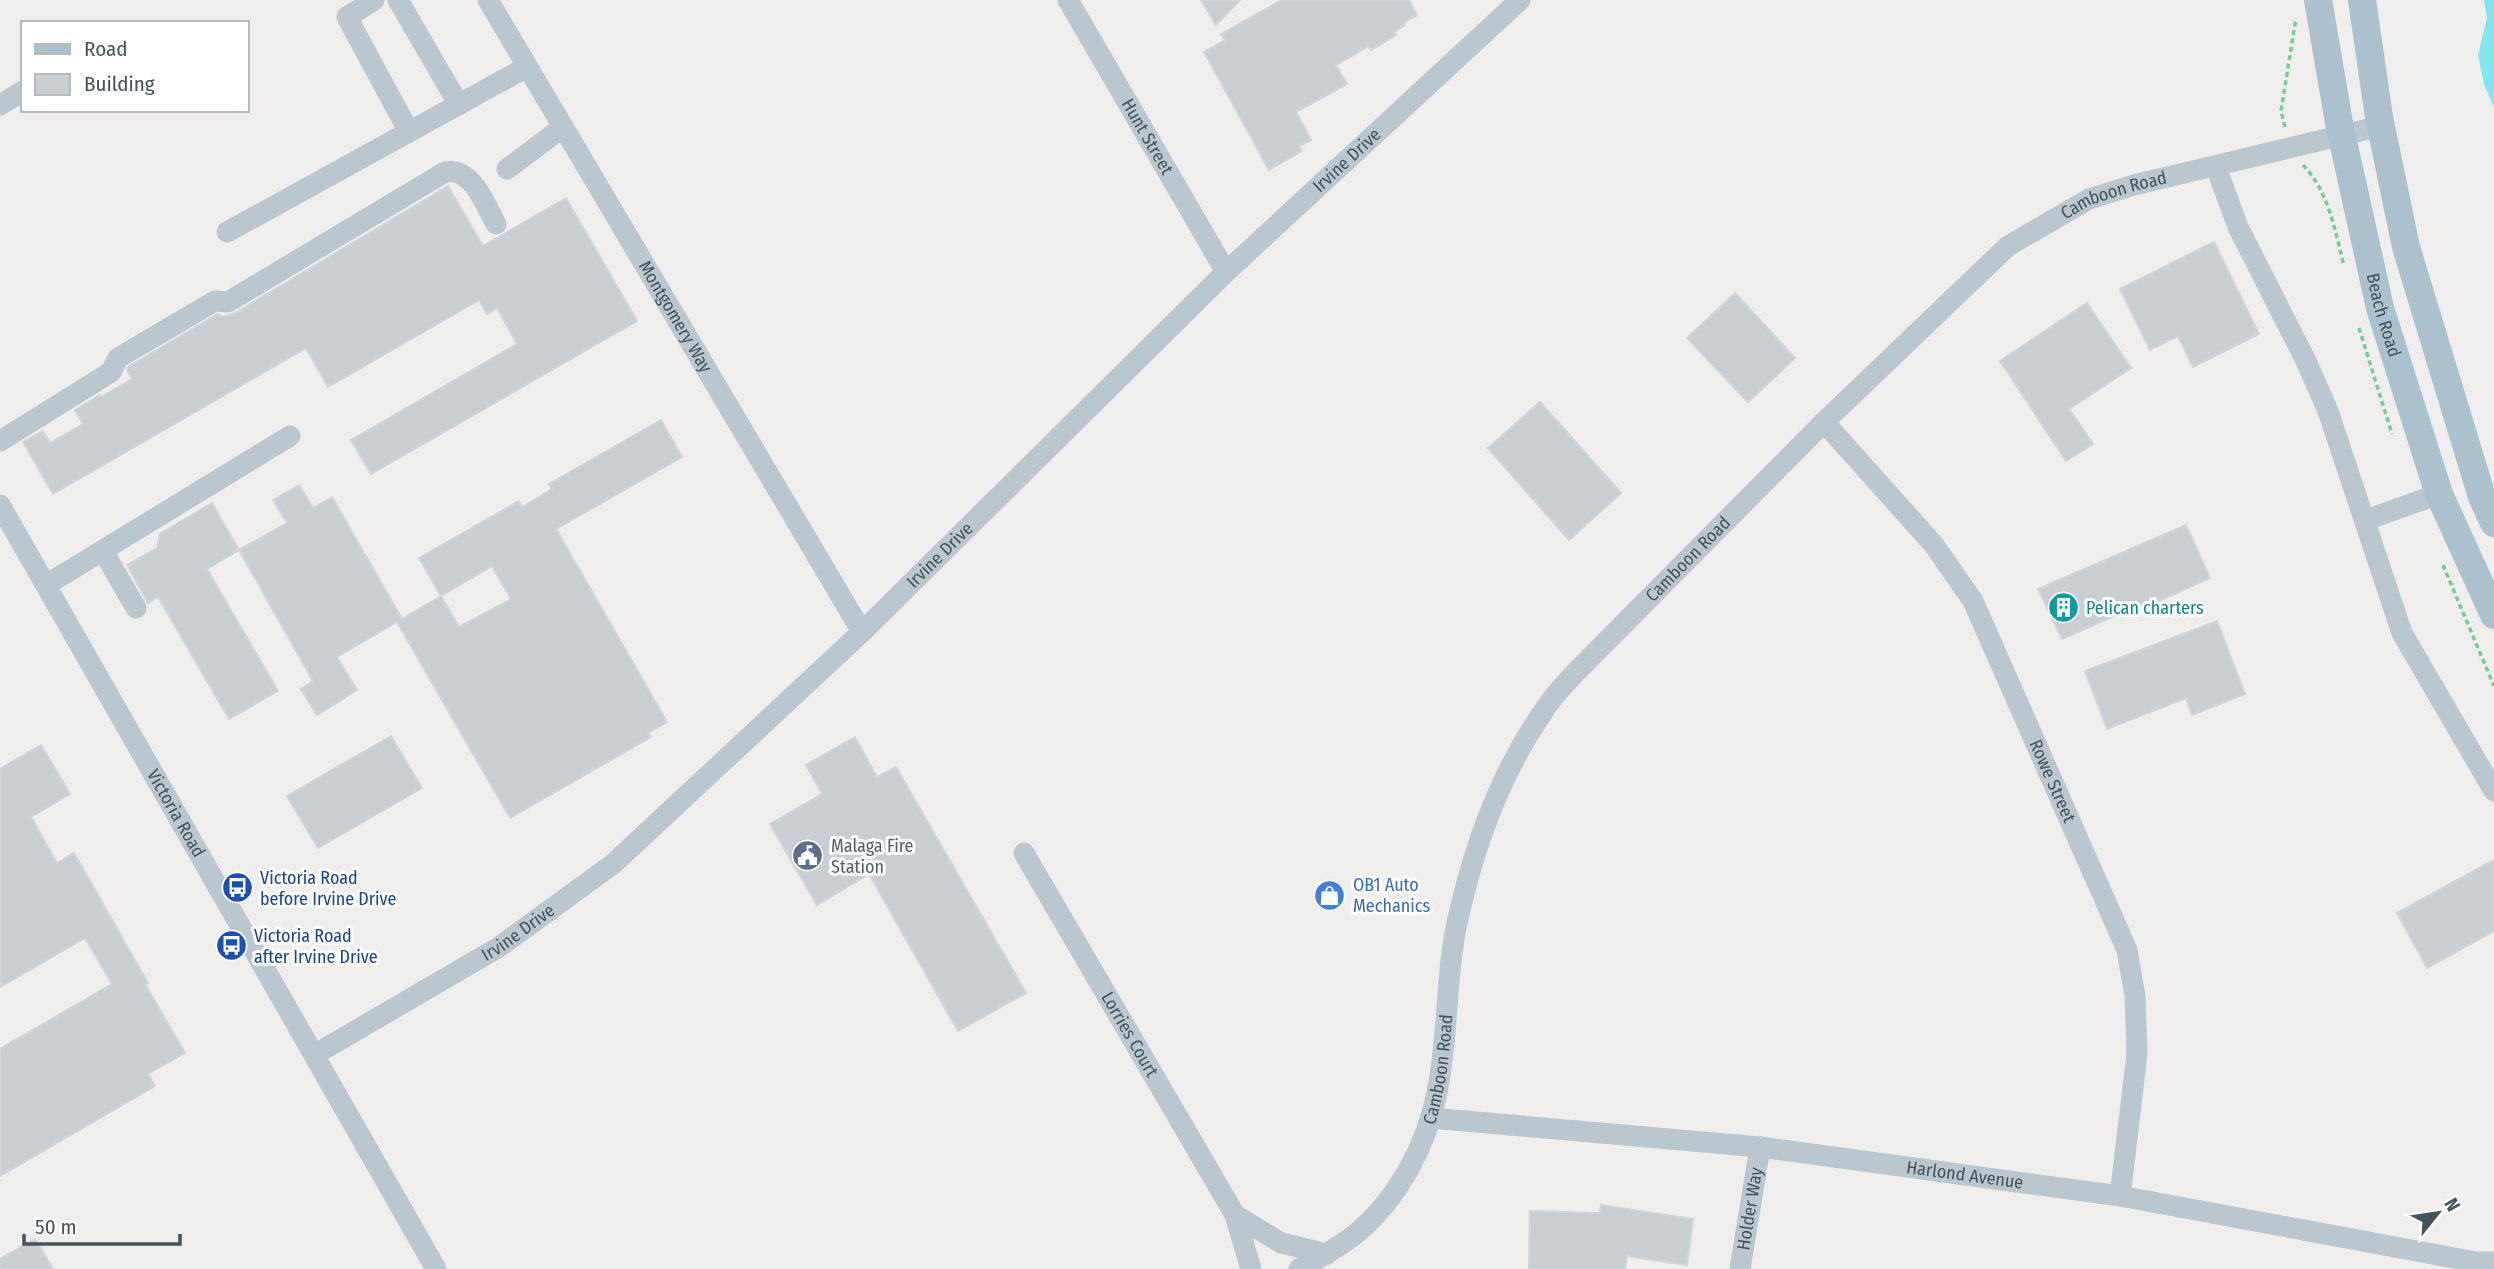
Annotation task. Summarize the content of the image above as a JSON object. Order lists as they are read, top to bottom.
{
  "streets": {
    "main road": ["Beach Road"],
    "street": [
      "Hunt Street",
      "Irvine Drive",
      "Camboon Road",
      "Montgomery Way",
      "Rowe Street",
      "Victoria Road",
      "Lorries Court",
      "Harlond Avenue",
      "Holder Way"
    ]
  },
  "crossings": [
    ["Hunt Street", "Irvine Drive"],
    ["Irvine Drive", "Montgomery Way"],
    ["Irvine Drive", "Victoria Road"],
    ["Camboon Road", "Beach Road"],
    ["Camboon Road", "Rowe Street"],
    ["Camboon Road", "Lorries Court"],
    ["Camboon Road", "Harlond Avenue"],
    ["Rowe Street", "Harlond Avenue"],
    ["Harlond Avenue", "Holder Way"]
  ],
  "places": {
    "building": ["Pelican charters"],
    "public building": ["Malaga Fire Station"],
    "bus stop": ["Victoria Road before Irvine Drive", "Victoria Road after Irvine Drive"],
    "shop": ["OB1 Auto Mechanics"]
  },
  "legend": ["Road", "Building"],
  "scale_bar": "50 m",
  "north": "top right"
}
